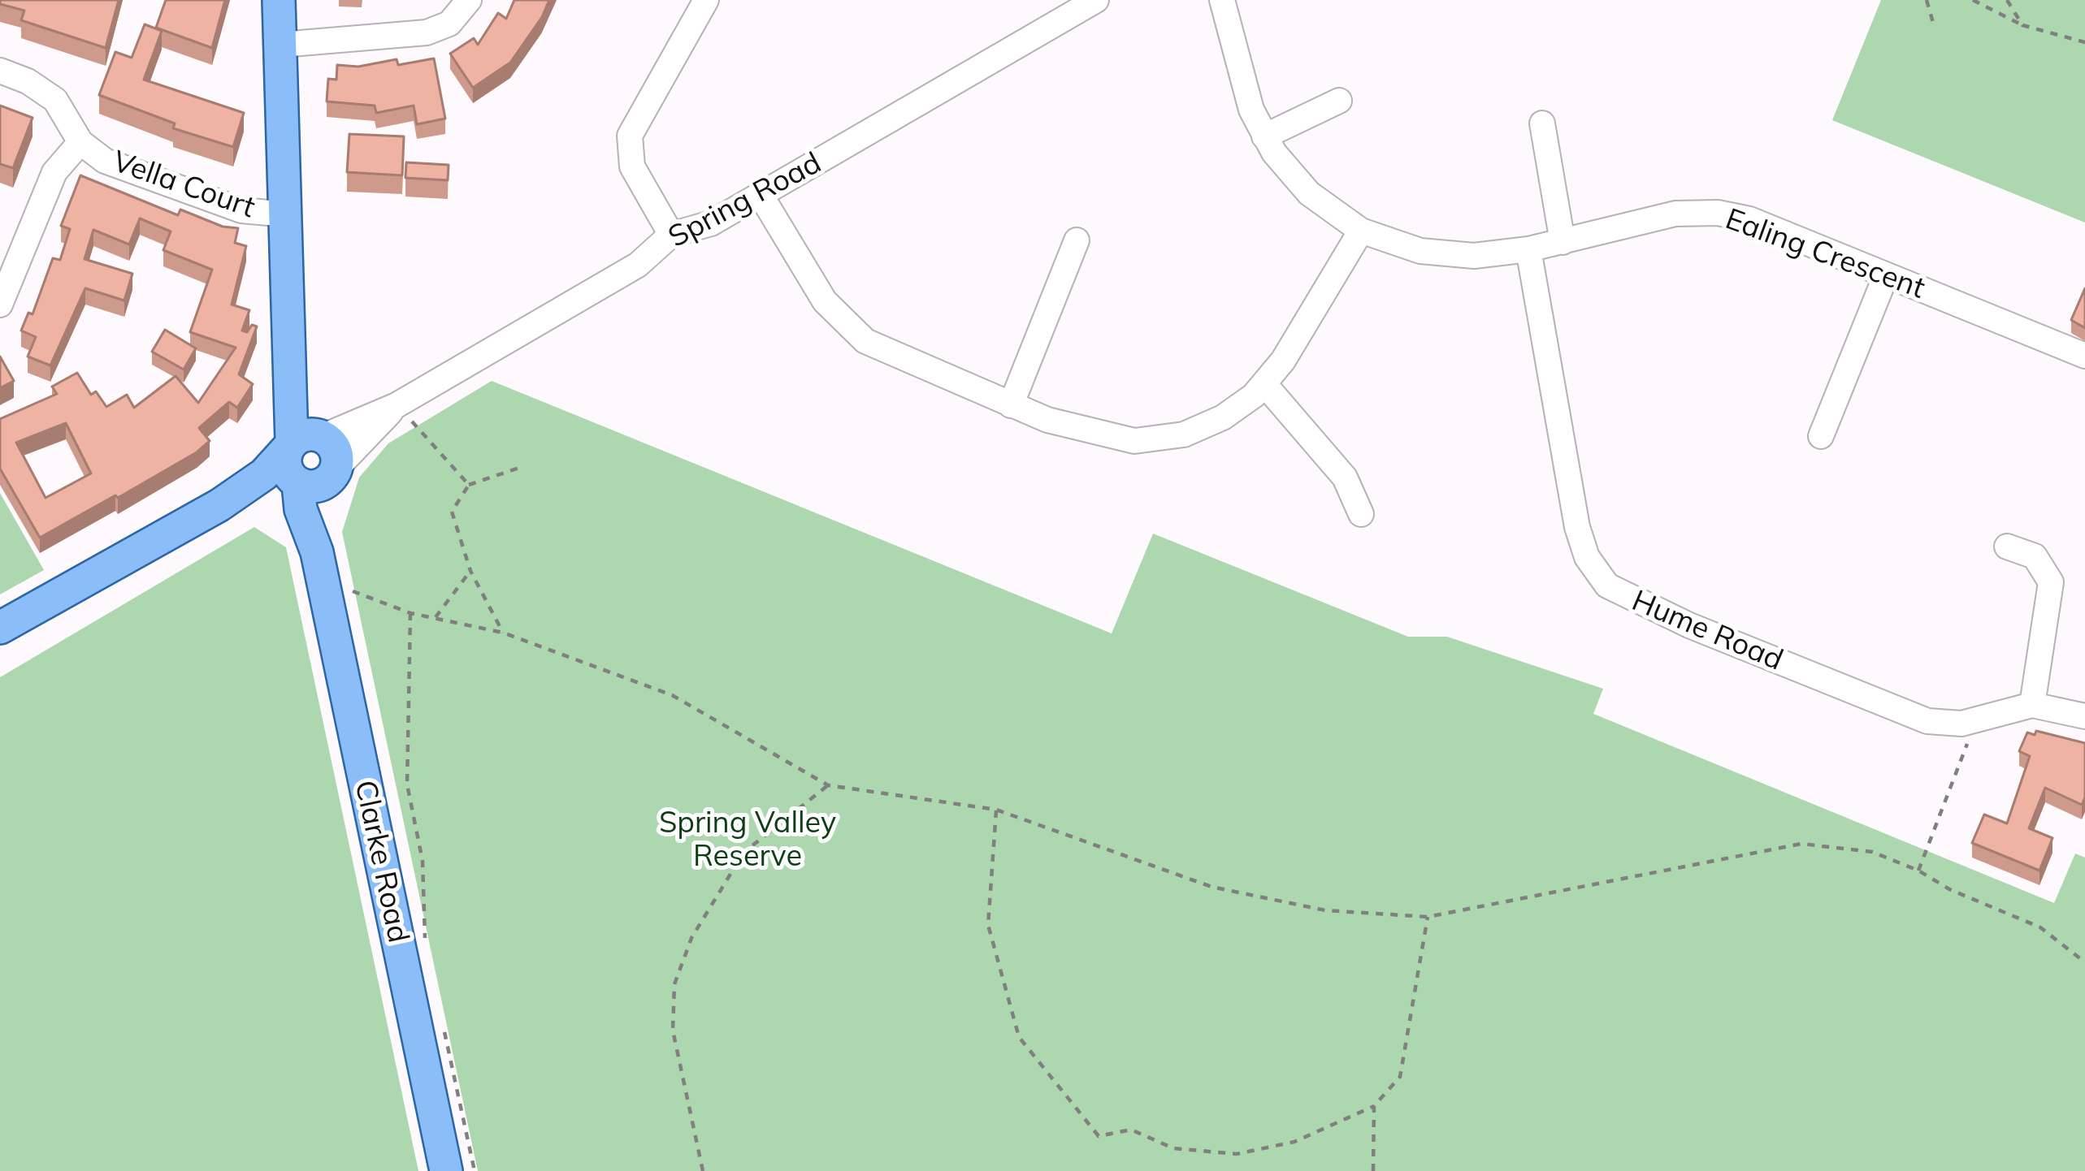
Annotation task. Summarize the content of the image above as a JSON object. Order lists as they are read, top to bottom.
{
  "streets": {
    "main road": ["Spring Road", "Clarke Road"],
    "street": ["Vella Court", "Ealing Crescent", "Hume Road"]
  },
  "crossings": [
    ["Spring Road", "Clarke Road"],
    ["Ealing Crescent", "Hume Road"]
  ],
  "parks": ["Spring Valley Reserve"]
}
